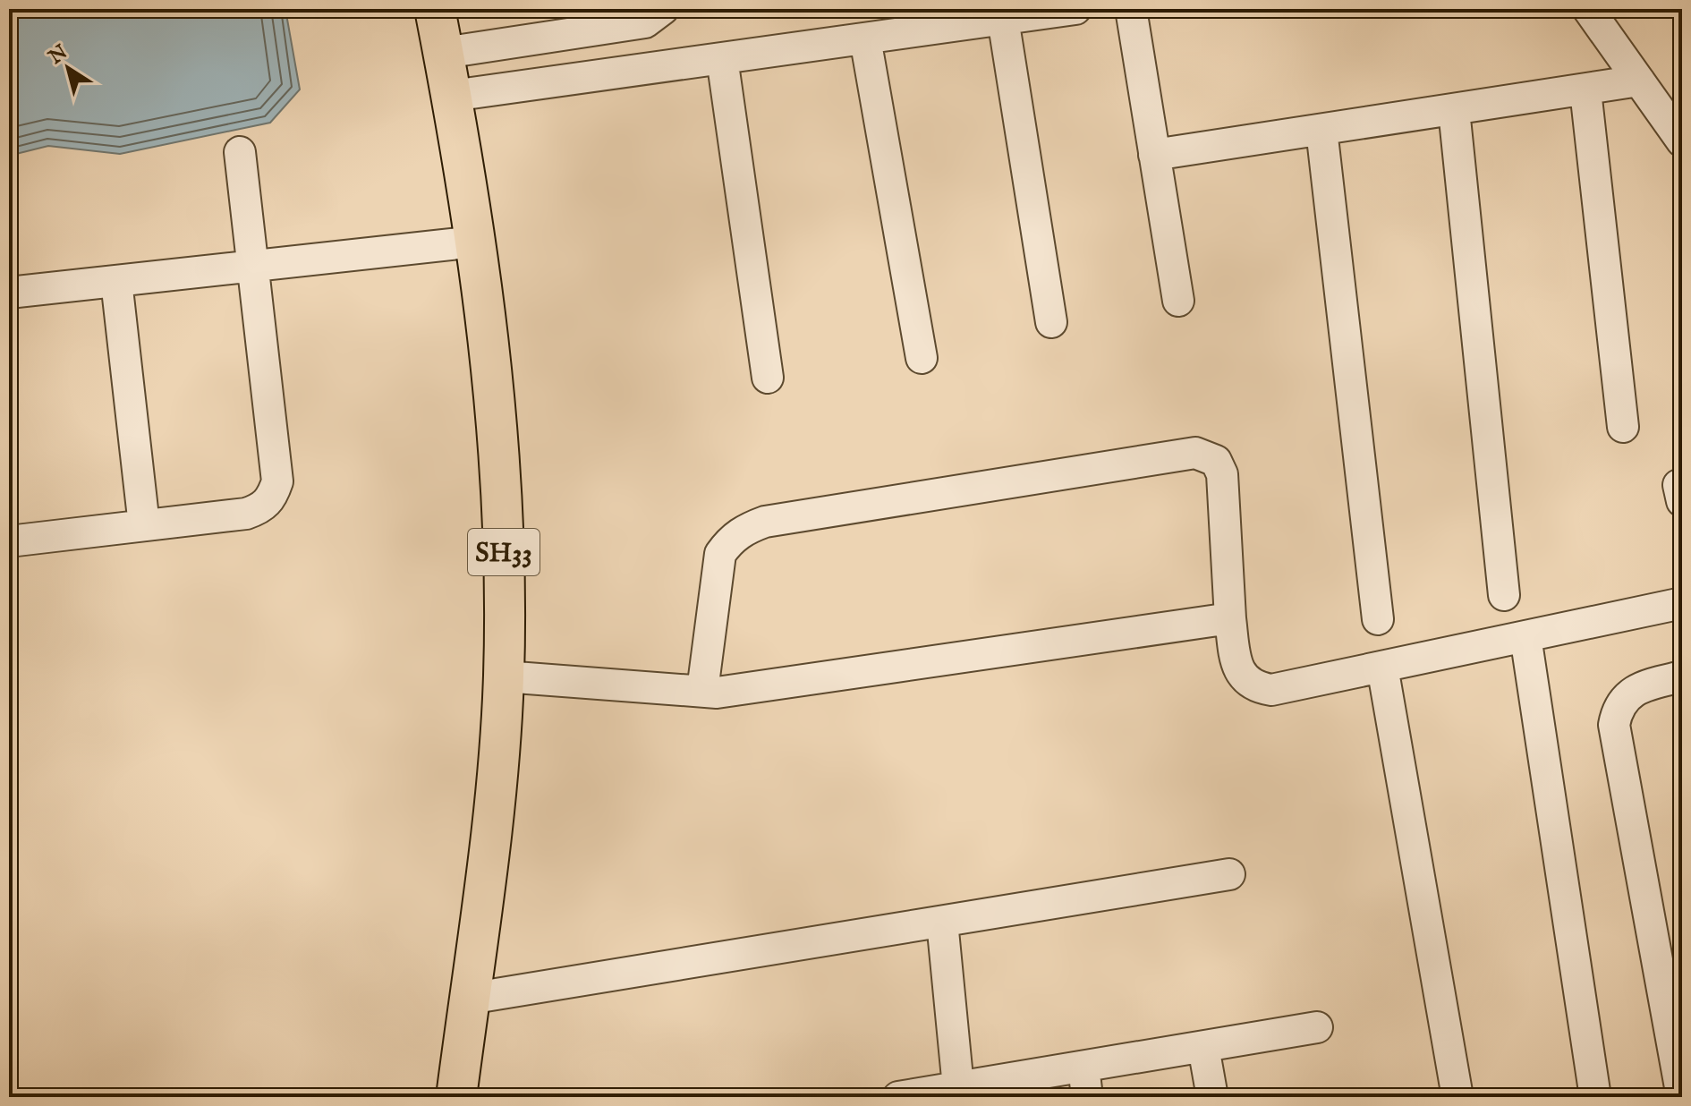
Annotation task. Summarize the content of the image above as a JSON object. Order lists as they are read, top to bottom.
{
  "streets": {
    "main road": ["SH33"]
  },
  "north": "top left"
}
